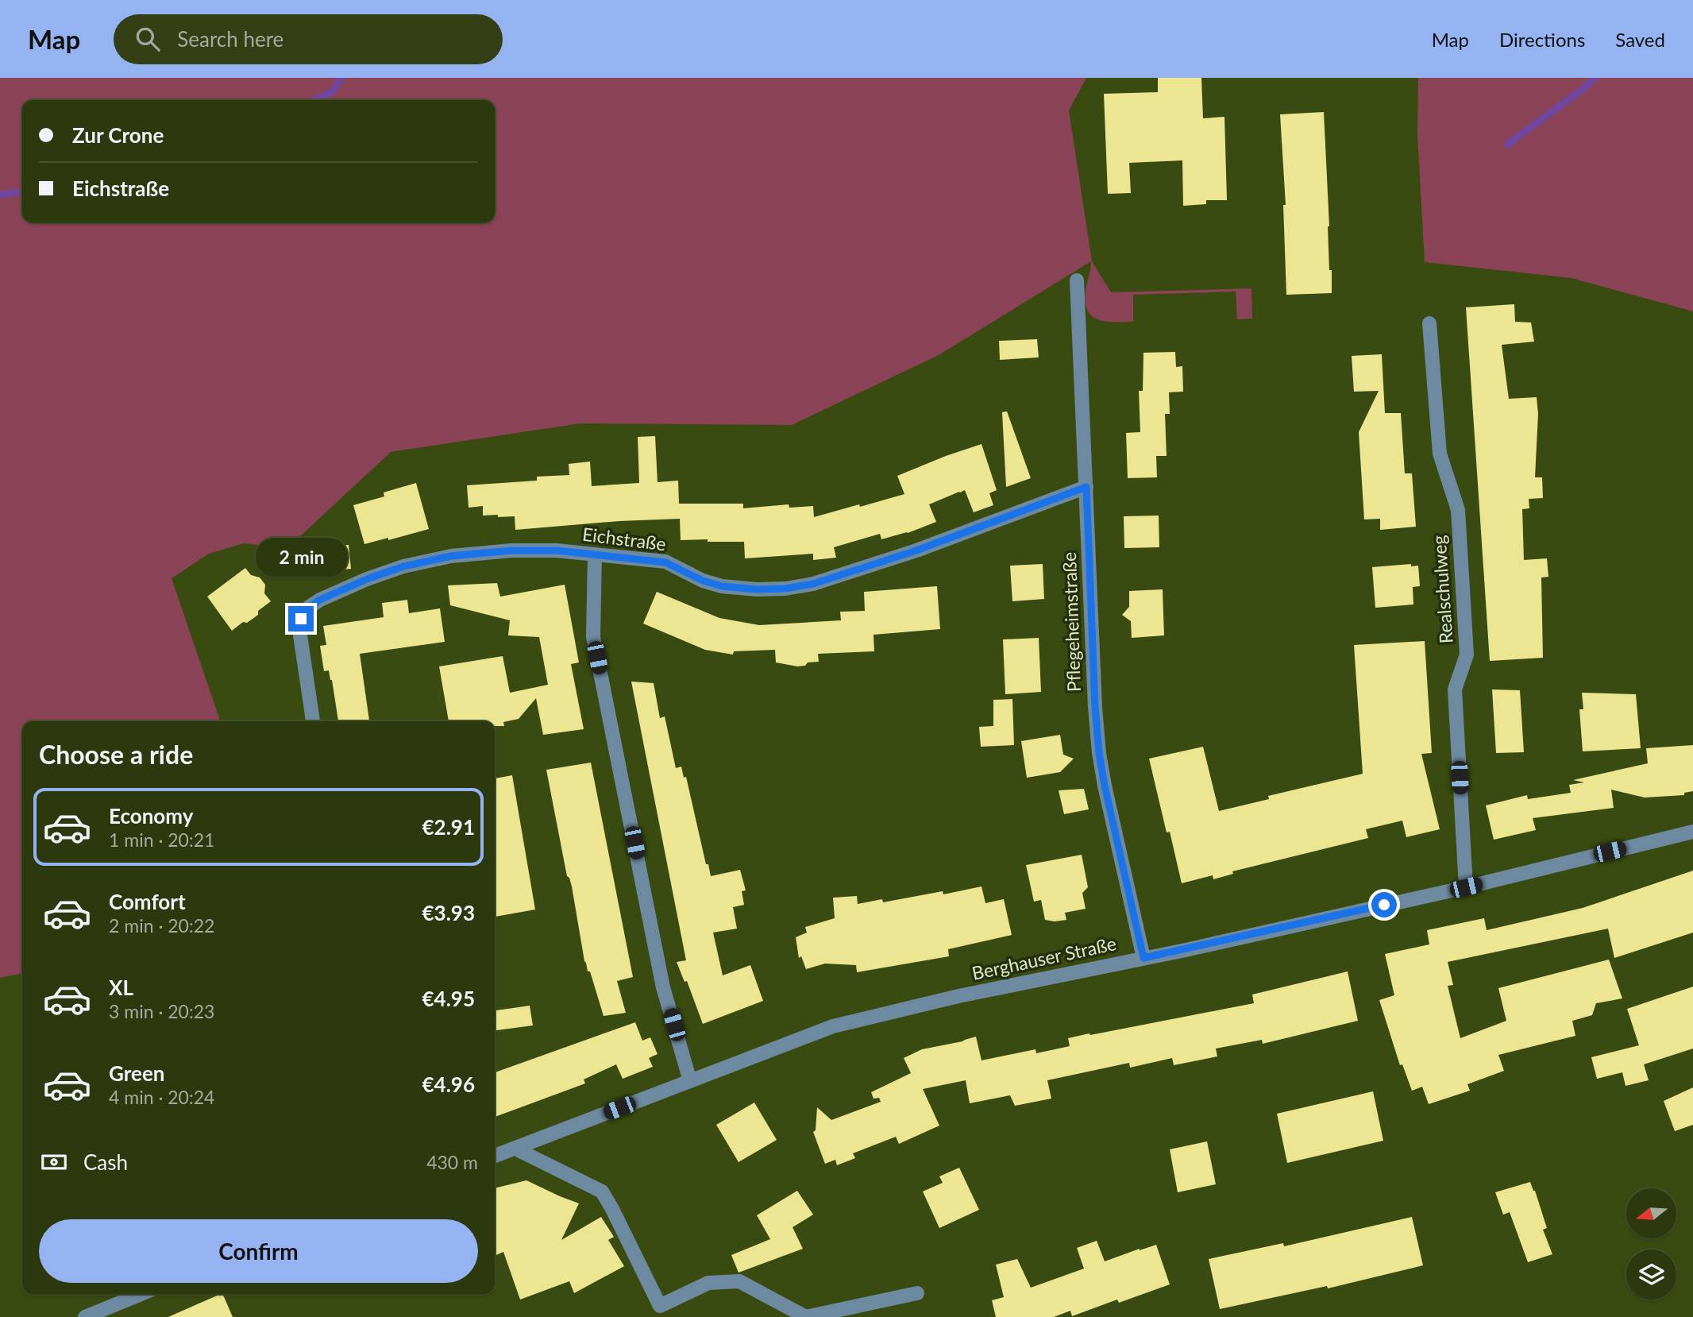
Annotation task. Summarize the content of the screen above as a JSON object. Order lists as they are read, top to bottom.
{
  "streets": {
    "street": [
      "Eichstraße",
      "Realschulweg",
      "Pflegeheimstraße",
      "Berghauser Straße"
    ]
  },
  "crossings": [
    ["Eichstraße", "Pflegeheimstraße"],
    ["Realschulweg", "Berghauser Straße"],
    ["Pflegeheimstraße", "Berghauser Straße"]
  ],
  "north": "left",
  "page": {
    "header": "Map",
    "search": "Search here",
    "nav": ["Map", "Directions", "Saved"],
    "banner": ["Zur Crone", "Eichstraße"],
    "bubble": "2 min",
    "heading": "Choose a ride",
    "list": [
      {
        "name": "Economy",
        "note": "1 min · 20:21",
        "value": "€2.91"
      },
      {
        "name": "Comfort",
        "note": "2 min · 20:22",
        "value": "€3.93"
      },
      {
        "name": "XL",
        "note": "3 min · 20:23",
        "value": "€4.95"
      },
      {
        "name": "Green",
        "note": "4 min · 20:24",
        "value": "€4.96"
      }
    ],
    "pay": ["Cash", "430 m"],
    "buttons": "Confirm"
  }
}
